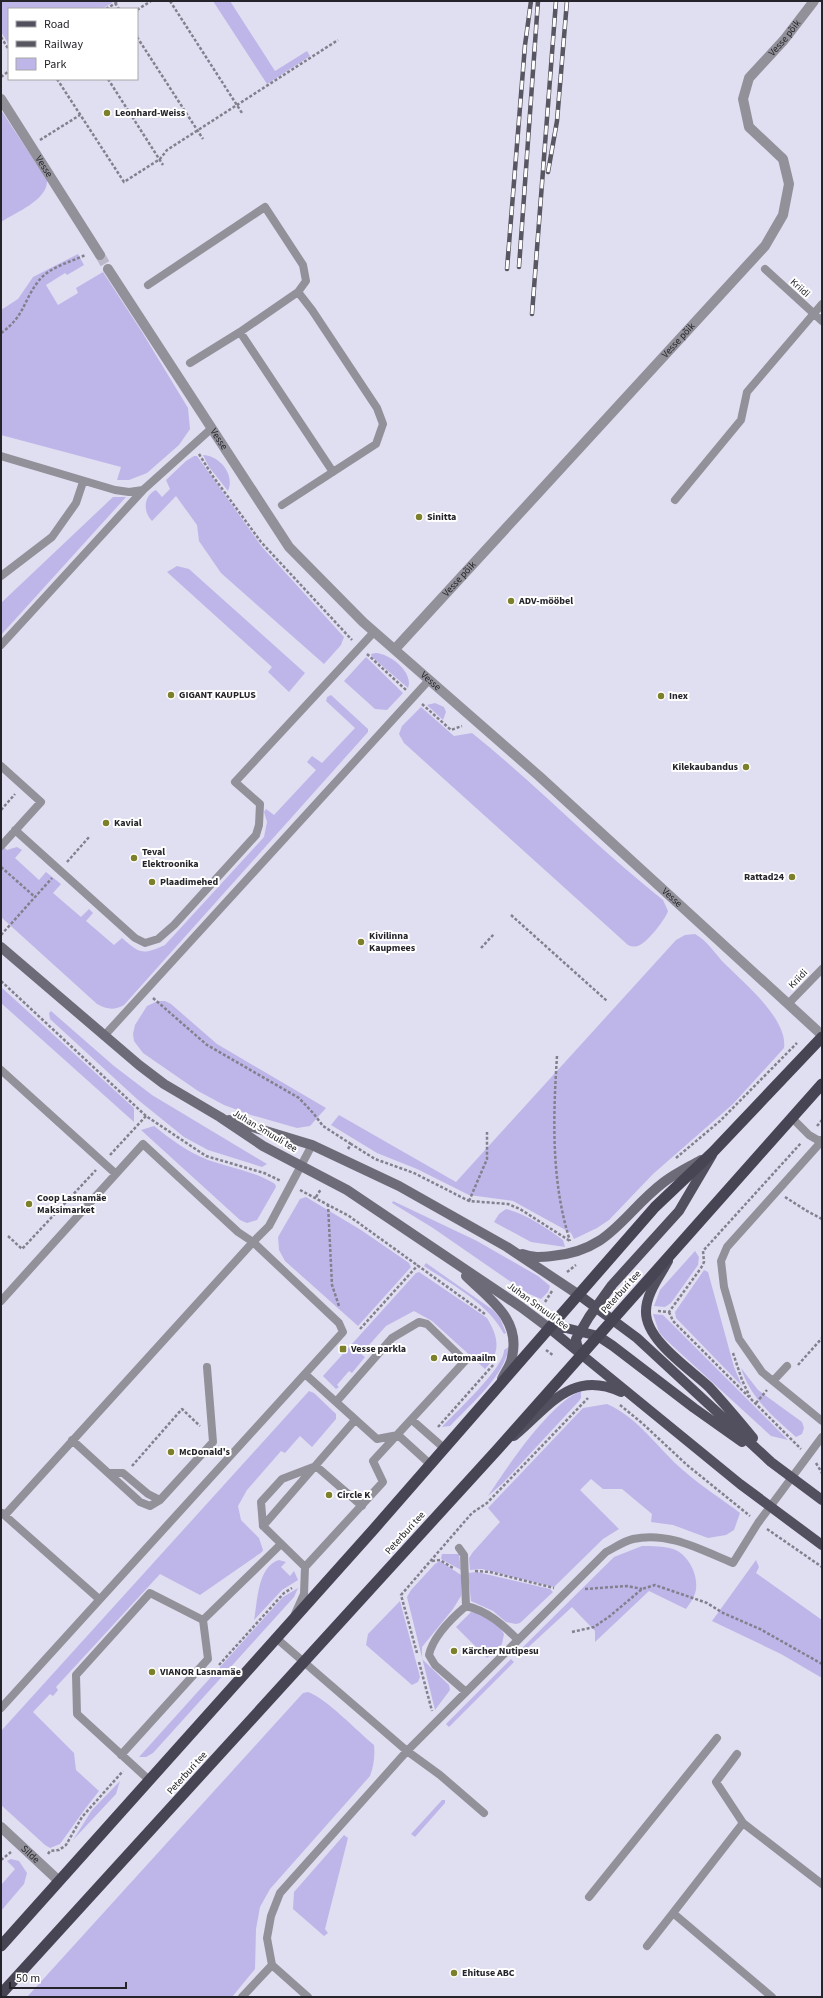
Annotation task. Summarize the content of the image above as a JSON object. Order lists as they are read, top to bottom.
{
  "streets": {
    "highway": ["Peterburi tee"],
    "main road": ["Juhan Smuuli tee"],
    "street": ["Vesse põik", "Vesse", "Silde"],
    "lane": ["Kriidi"]
  },
  "crossings": [
    ["Vesse põik", "Vesse"],
    ["Vesse", "Kriidi"],
    ["Juhan Smuuli tee", "Peterburi tee"]
  ],
  "places": {
    "other": [
      "Leonhard-Weiss",
      "Sinitta",
      "ADV-mööbel",
      "GIGANT KAUPLUS",
      "Inex",
      "Kilekaubandus",
      "Kavial",
      "Teval Elektroonika",
      "Rattad24",
      "Plaadimehed",
      "Kivilinna Kaupmees",
      "Coop Lasnamäe Maksimarket",
      "Automaailm",
      "McDonald's",
      "Circle K",
      "Kärcher Nutipesu",
      "VIANOR Lasnamäe",
      "Ehituse ABC"
    ],
    "transit": ["Vesse parkla"]
  },
  "legend": ["Road", "Railway", "Park"],
  "scale_bar": "50 m"
}
